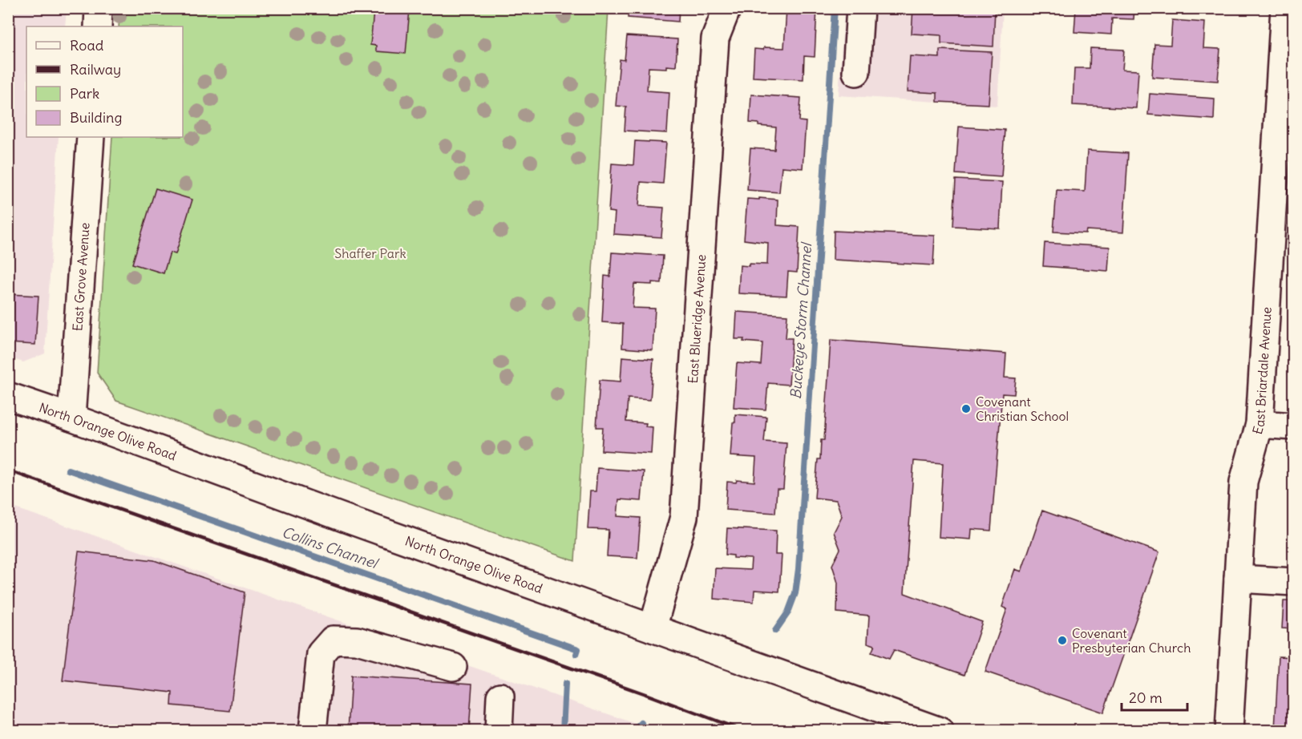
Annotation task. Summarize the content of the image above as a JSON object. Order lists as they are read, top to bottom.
{
  "streets": {
    "street": [
      "East Grove Avenue",
      "East Blueridge Avenue",
      "East Briardale Avenue",
      "North Orange Olive Road"
    ]
  },
  "crossings": [
    ["East Grove Avenue", "North Orange Olive Road"],
    ["East Blueridge Avenue", "North Orange Olive Road"]
  ],
  "water": ["Buckeye Storm Channel", "Collins Channel"],
  "parks": ["Shaffer Park"],
  "places": ["Covenant Christian School", "Covenant Presbyterian Church"],
  "legend": [
    "Road",
    "Railway",
    "Park",
    "Building"
  ],
  "scale_bar": "20 m"
}
